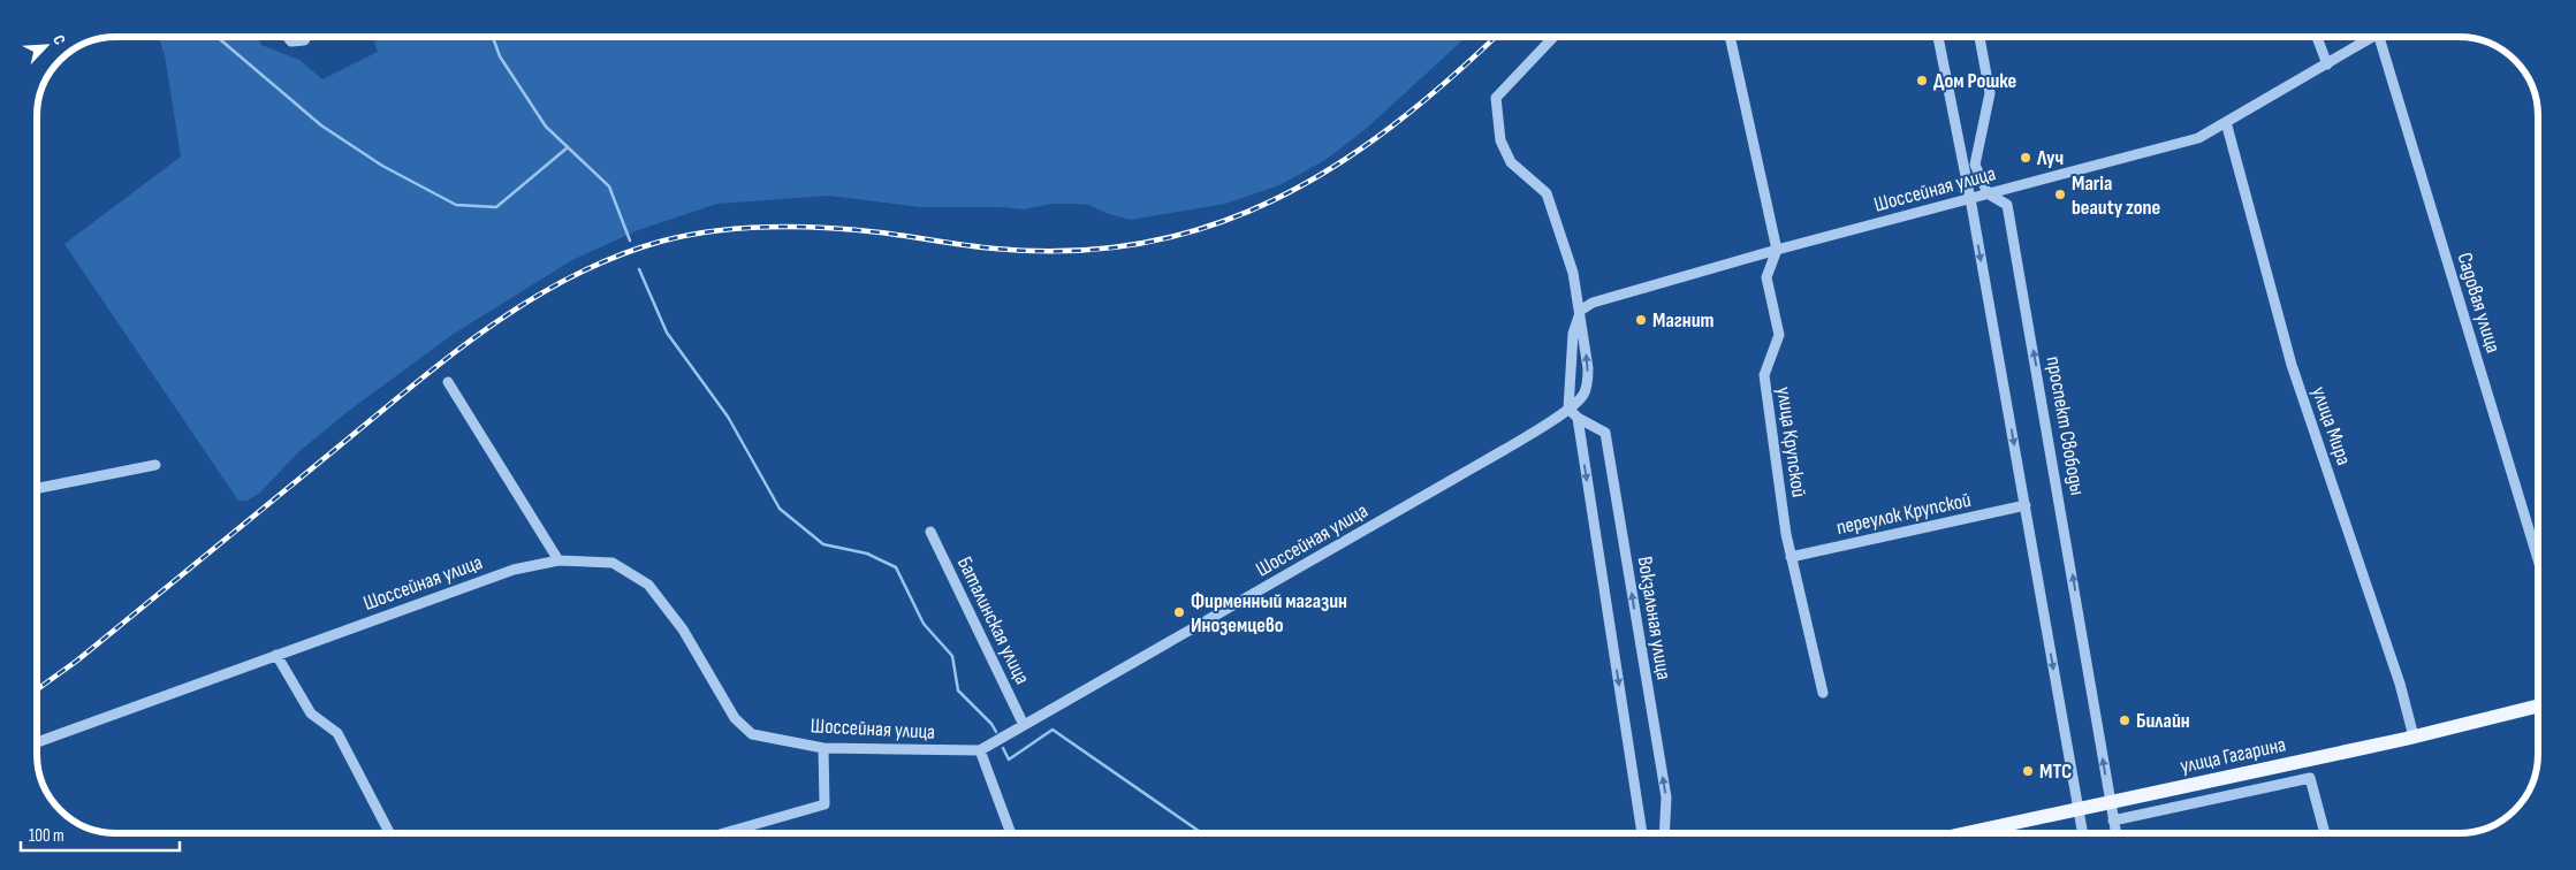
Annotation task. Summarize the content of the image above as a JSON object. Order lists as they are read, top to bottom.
{
  "streets": {
    "main road": ["улица Гагарина"],
    "street": [
      "Шоссейная улица",
      "Садовая улица",
      "проспект Свободы",
      "улица Мира",
      "улица Крупской",
      "переулок Крупской",
      "Вокзальная улица",
      "Баталинская улица"
    ]
  },
  "crossings": [
    ["Шоссейная улица", "проспект Свободы"],
    ["Шоссейная улица", "улица Мира"],
    ["Шоссейная улица", "улица Крупской"],
    ["Шоссейная улица", "Вокзальная улица"],
    ["Шоссейная улица", "Баталинская улица"],
    ["проспект Свободы", "улица Гагарина"],
    ["улица Мира", "улица Гагарина"],
    ["улица Крупской", "переулок Крупской"]
  ],
  "places": [
    "Дом Рошке",
    "Луч",
    "Maria beauty zone",
    "Магнит",
    "Фирменный магазин Иноземцево",
    "Билайн",
    "МТС"
  ],
  "scale_bar": "100 m",
  "north": "top right"
}
